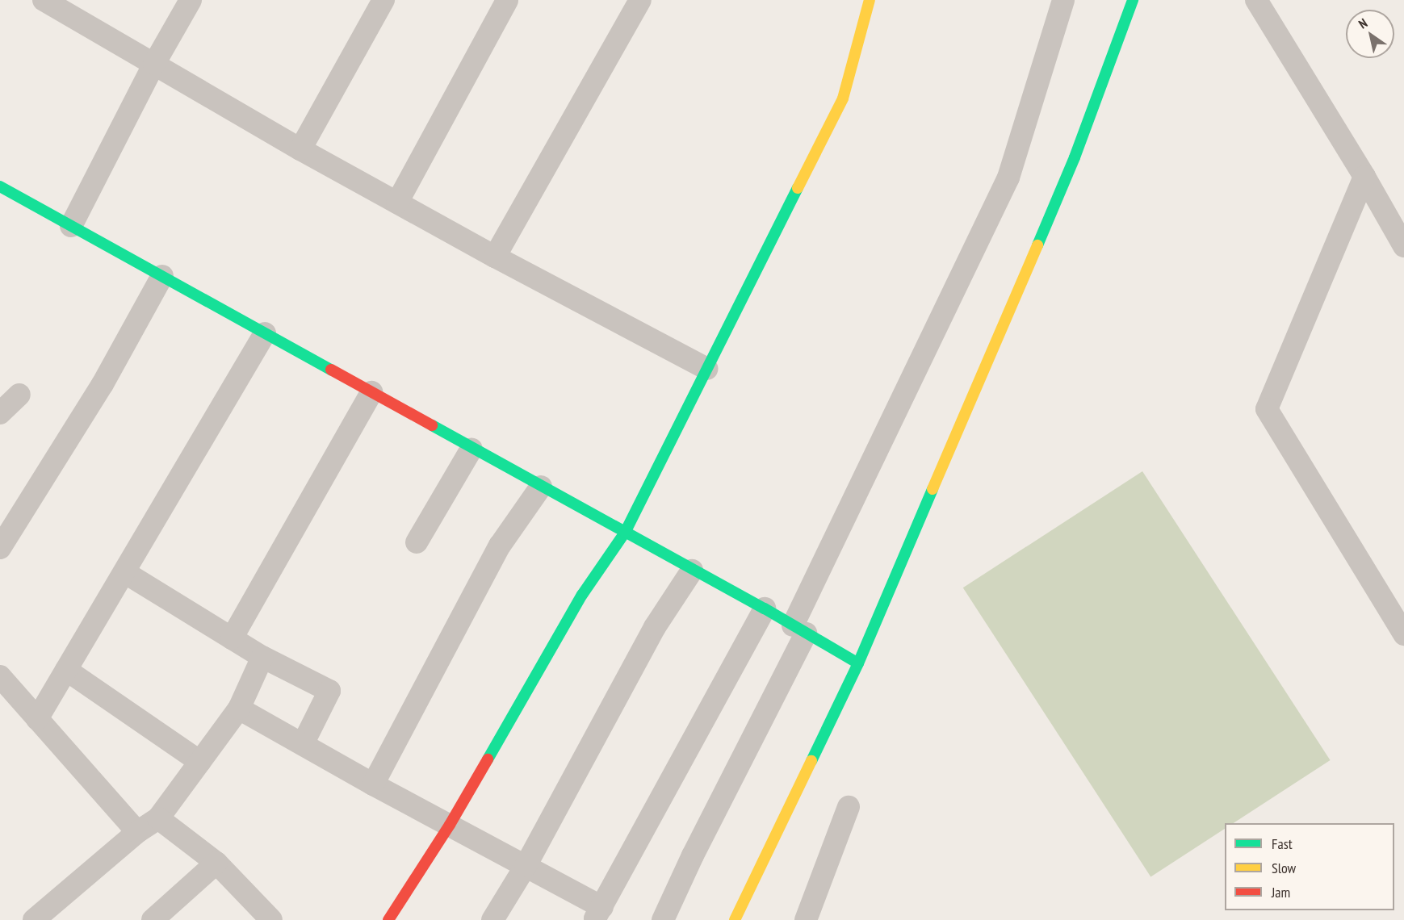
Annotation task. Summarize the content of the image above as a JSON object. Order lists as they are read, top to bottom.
{
  "legend": ["Fast", "Slow", "Jam"],
  "north": "top left"
}
